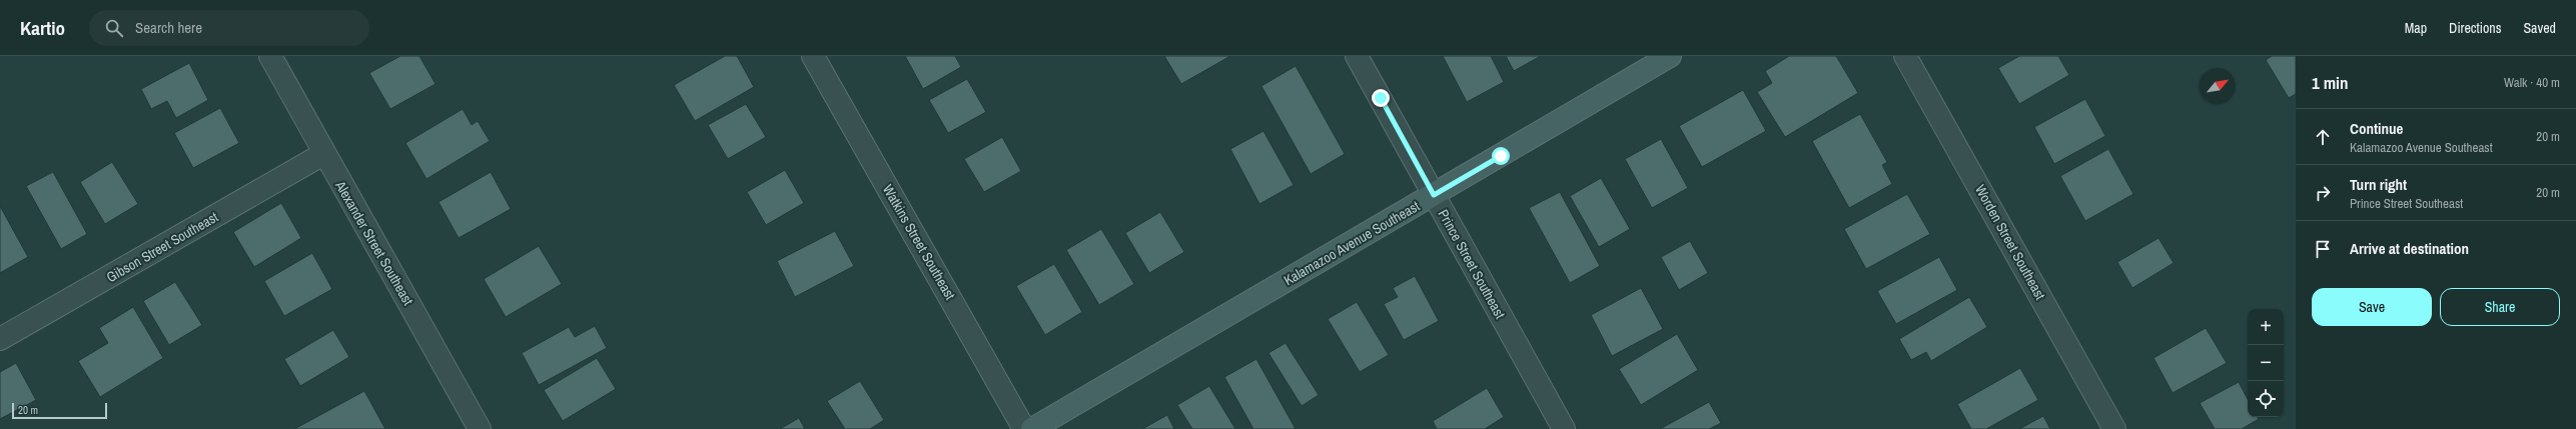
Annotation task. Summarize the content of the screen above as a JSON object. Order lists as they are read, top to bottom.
{
  "streets": {
    "street": [
      "Watkins Street Southeast",
      "Worden Street Southeast",
      "Alexander Street Southeast",
      "Kalamazoo Avenue Southeast",
      "Gibson Street Southeast",
      "Prince Street Southeast"
    ]
  },
  "crossings": [
    ["Alexander Street Southeast", "Gibson Street Southeast"],
    ["Kalamazoo Avenue Southeast", "Prince Street Southeast"]
  ],
  "scale_bar": "20 m",
  "north": "top right",
  "page": {
    "header": "Kartio",
    "search": "Search here",
    "nav": ["Map", "Directions", "Saved"],
    "heading": ["1 min", "Walk · 40 m"],
    "list": [
      ["Continue", "Kalamazoo Avenue Southeast", "20 m"],
      ["Turn right", "Prince Street Southeast", "20 m"],
      "Arrive at destination"
    ],
    "buttons": ["Save", "Share"],
    "map_buttons": ["+", "−"],
    "scale": "20 m"
  }
}
